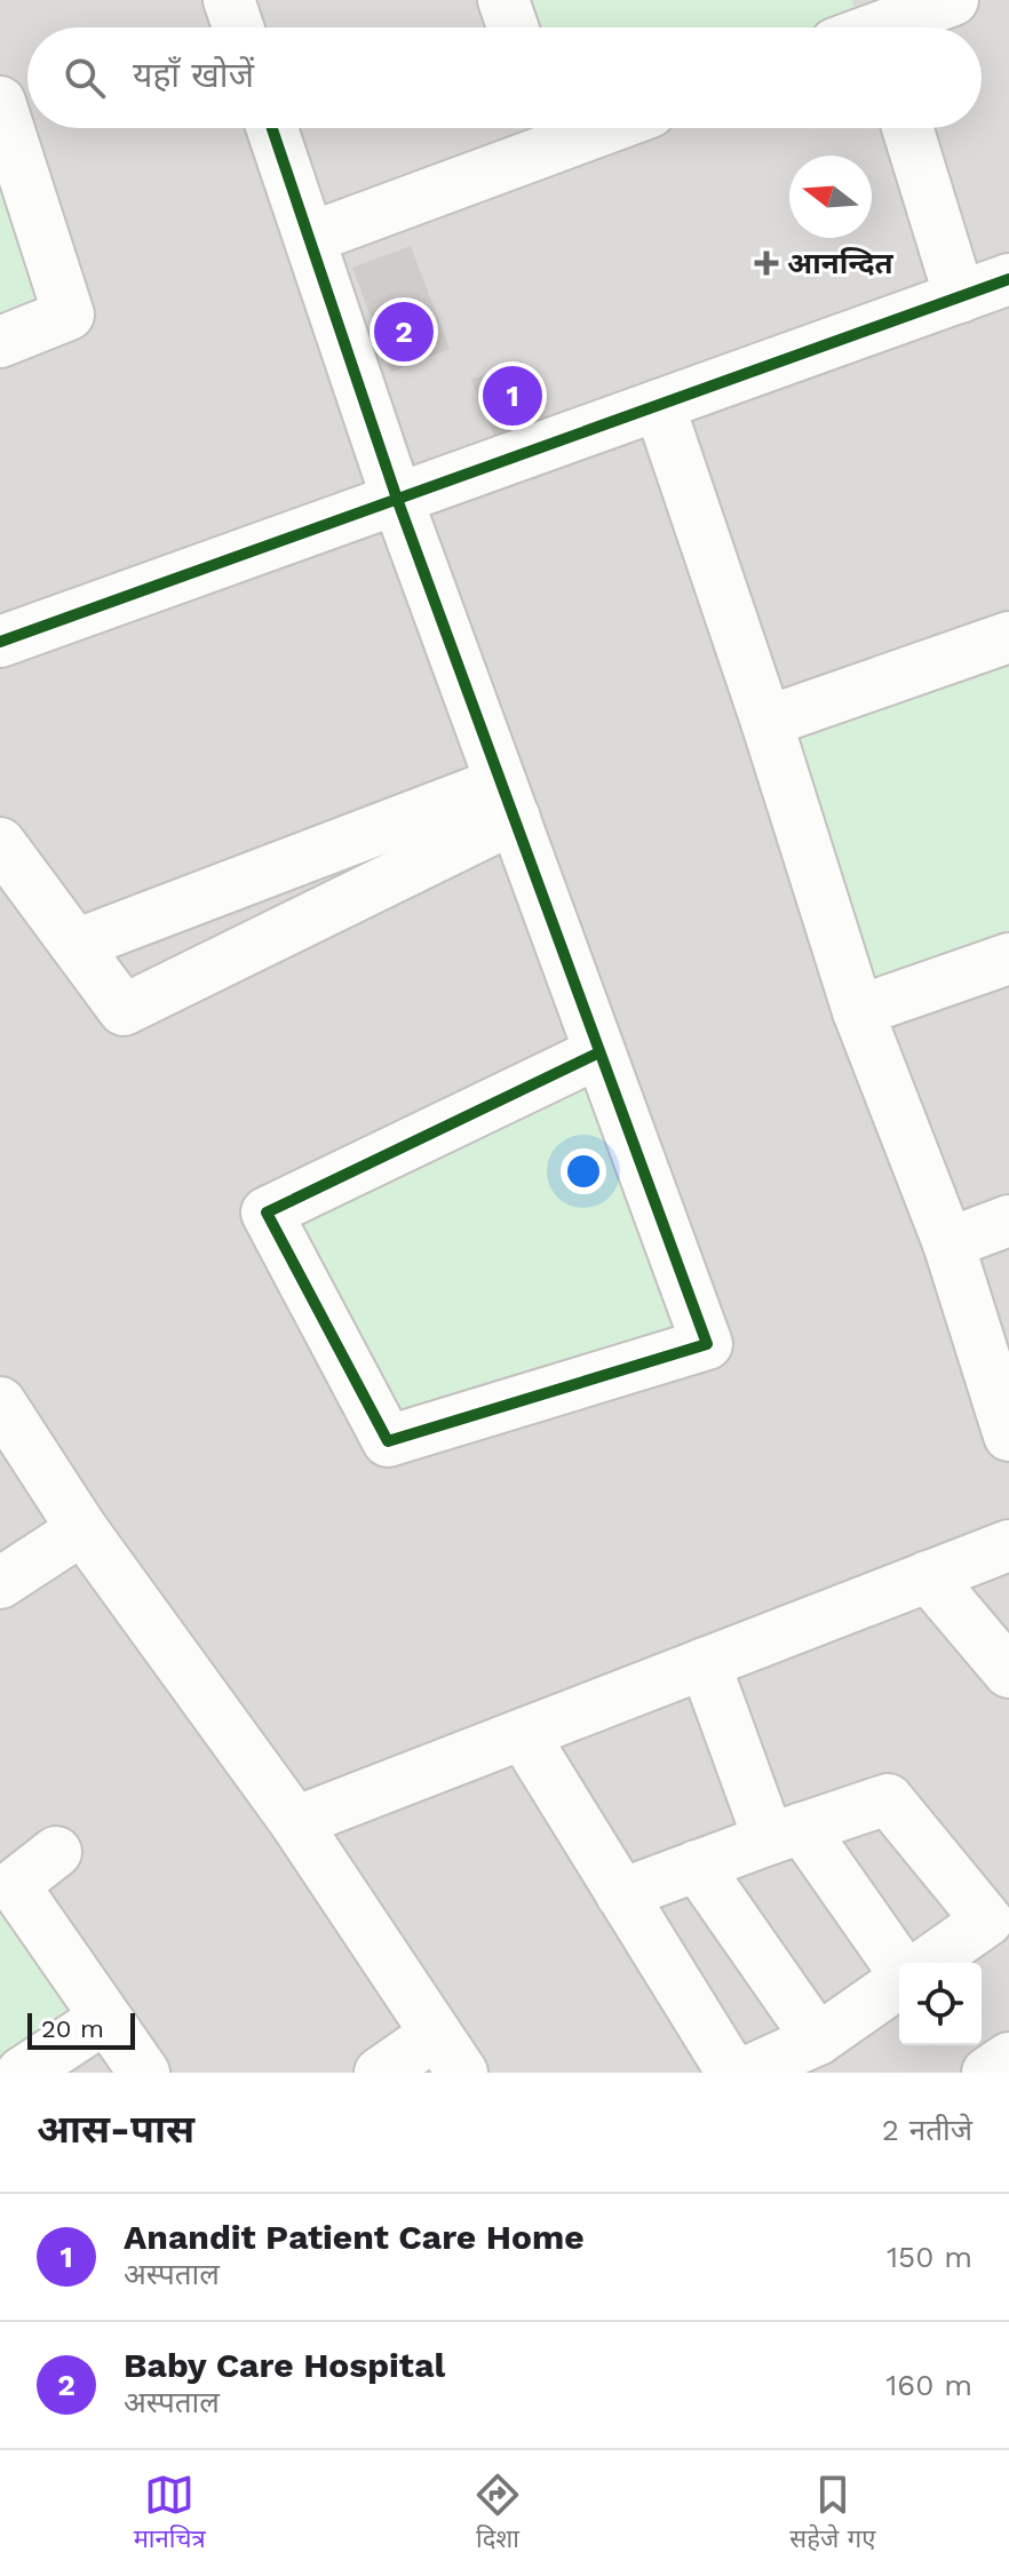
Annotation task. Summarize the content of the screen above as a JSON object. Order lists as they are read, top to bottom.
{
  "places": {
    "health": ["आनन्दित"]
  },
  "scale_bar": "20 m",
  "north": "left",
  "page": {
    "search": "यहाँ खोजें",
    "pins": ["2", "1"],
    "scale": "20 m",
    "heading": ["आस-पास", "2 नतीजे"],
    "list": [
      {
        "mark": "1",
        "name": "Anandit Patient Care Home",
        "note": "अस्पताल",
        "value": "150 m"
      },
      {
        "mark": "2",
        "name": "Baby Care Hospital",
        "note": "अस्पताल",
        "value": "160 m"
      }
    ],
    "nav": ["मानचित्र", "दिशा", "सहेजे गए"]
  }
}
